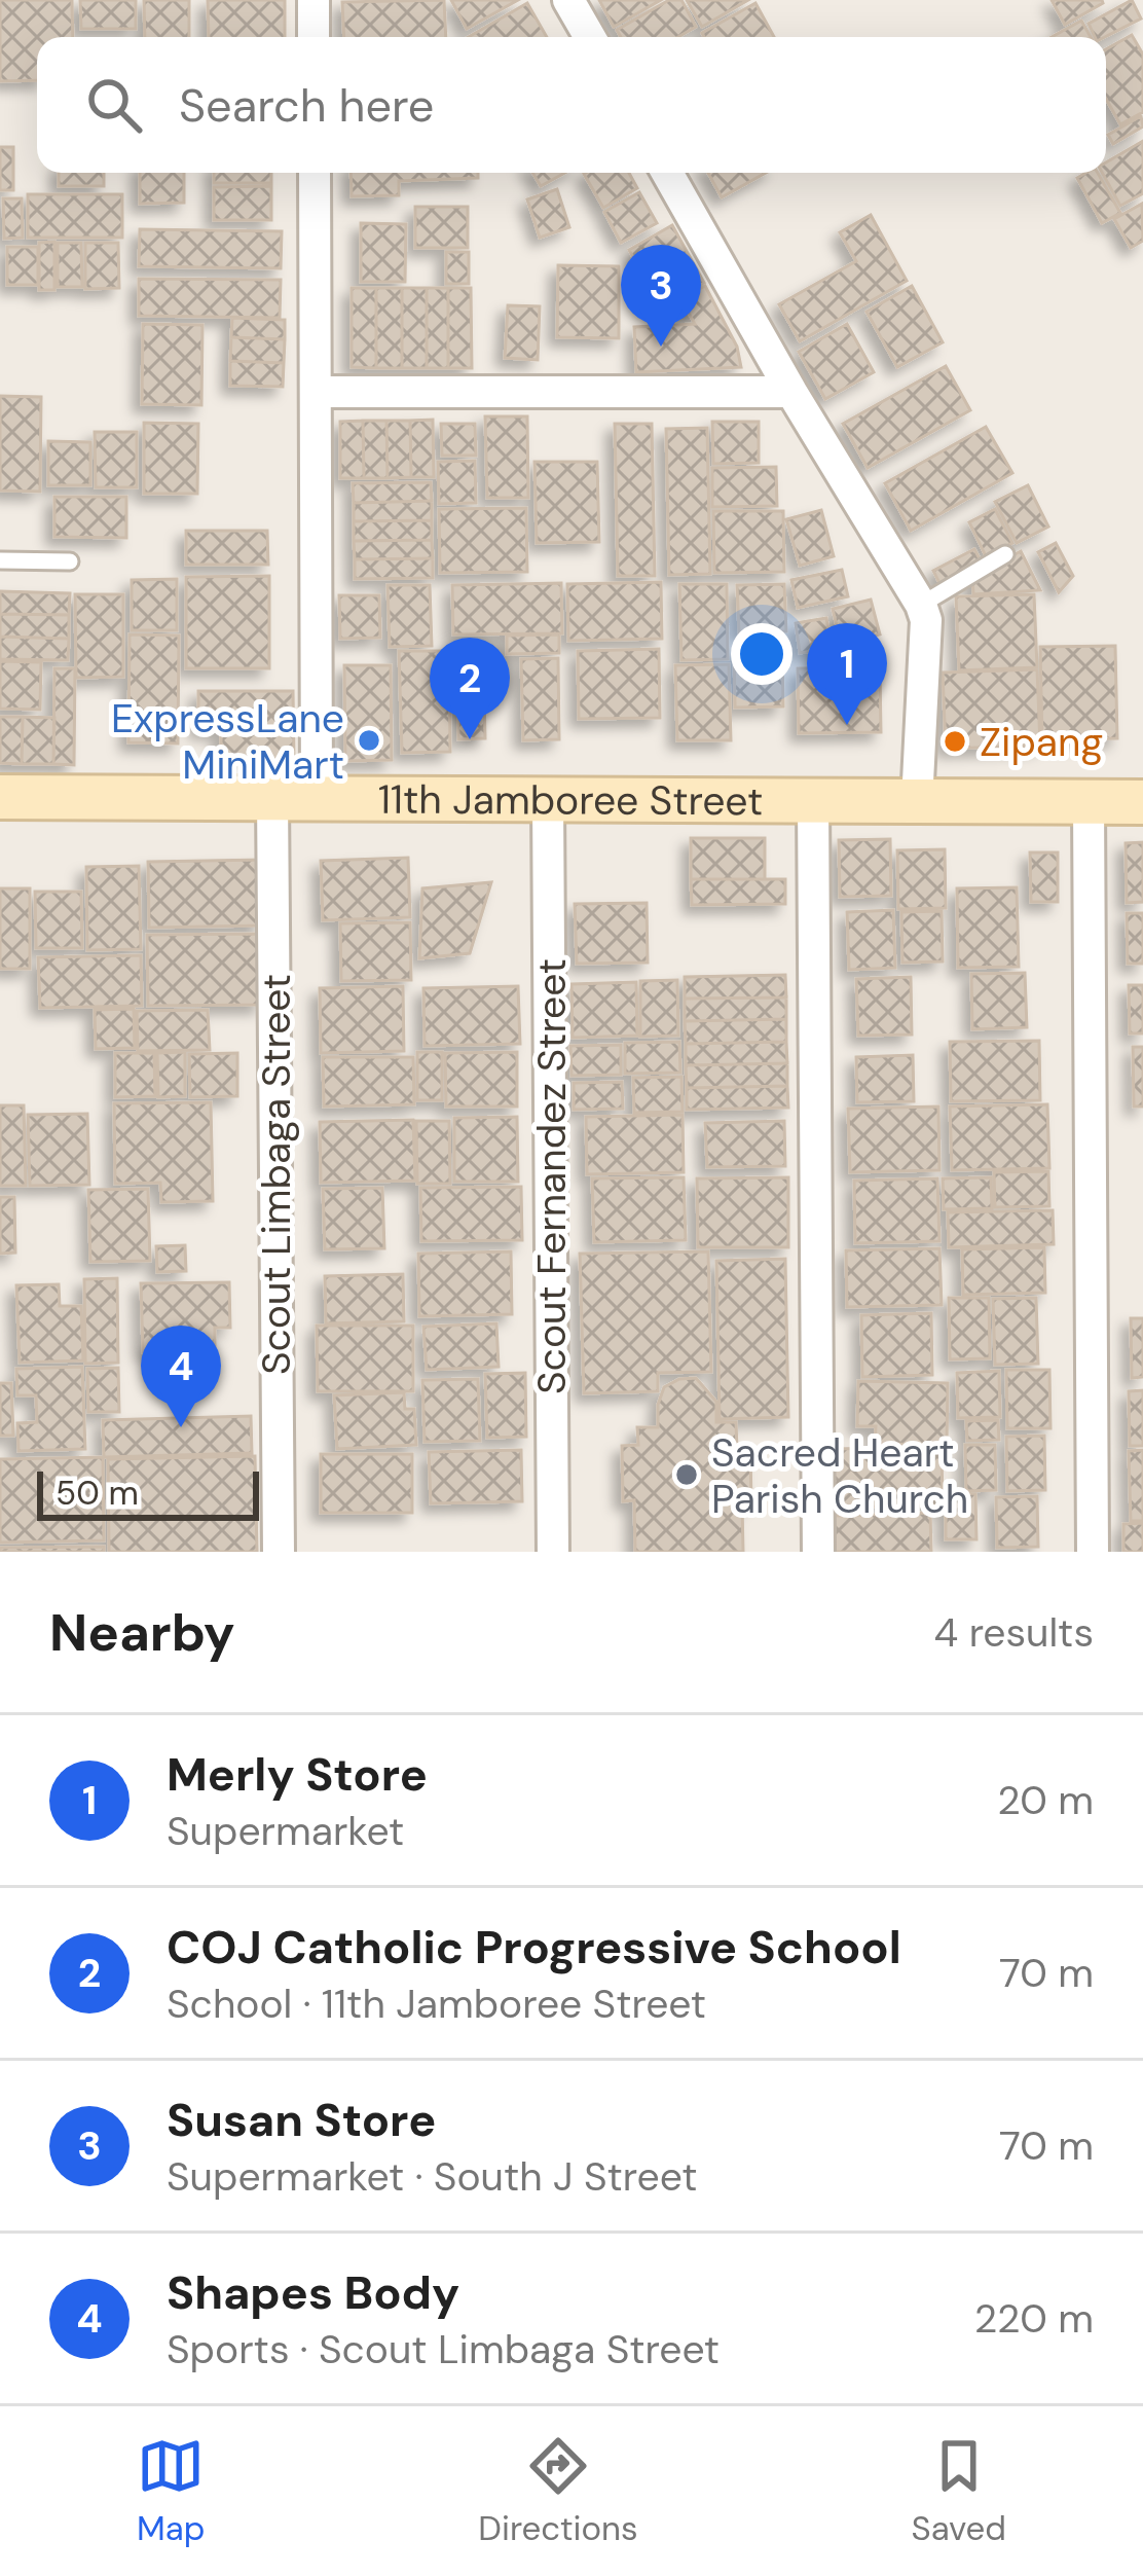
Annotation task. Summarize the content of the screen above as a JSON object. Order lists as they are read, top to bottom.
{
  "streets": {
    "street": ["11th Jamboree Street", "Scout Limbaga Street", "Scout Fernandez Street"]
  },
  "crossings": [
    ["11th Jamboree Street", "Scout Limbaga Street"],
    ["11th Jamboree Street", "Scout Fernandez Street"]
  ],
  "places": ["ExpressLane MiniMart", "Zipang", "Sacred Heart Parish Church"],
  "scale_bar": "50 m",
  "page": {
    "search": "Search here",
    "pins": [
      "3",
      "1",
      "2",
      "4"
    ],
    "scale": "50 m",
    "heading": ["Nearby", "4 results"],
    "list": [
      {
        "mark": "1",
        "name": "Merly Store",
        "note": "Supermarket",
        "value": "20 m"
      },
      {
        "mark": "2",
        "name": "COJ Catholic Progressive School",
        "note": "School · 11th Jamboree Street",
        "value": "70 m"
      },
      {
        "mark": "3",
        "name": "Susan Store",
        "note": "Supermarket · South J Street",
        "value": "70 m"
      },
      {
        "mark": "4",
        "name": "Shapes Body",
        "note": "Sports · Scout Limbaga Street",
        "value": "220 m"
      }
    ],
    "nav": ["Map", "Directions", "Saved"]
  }
}
